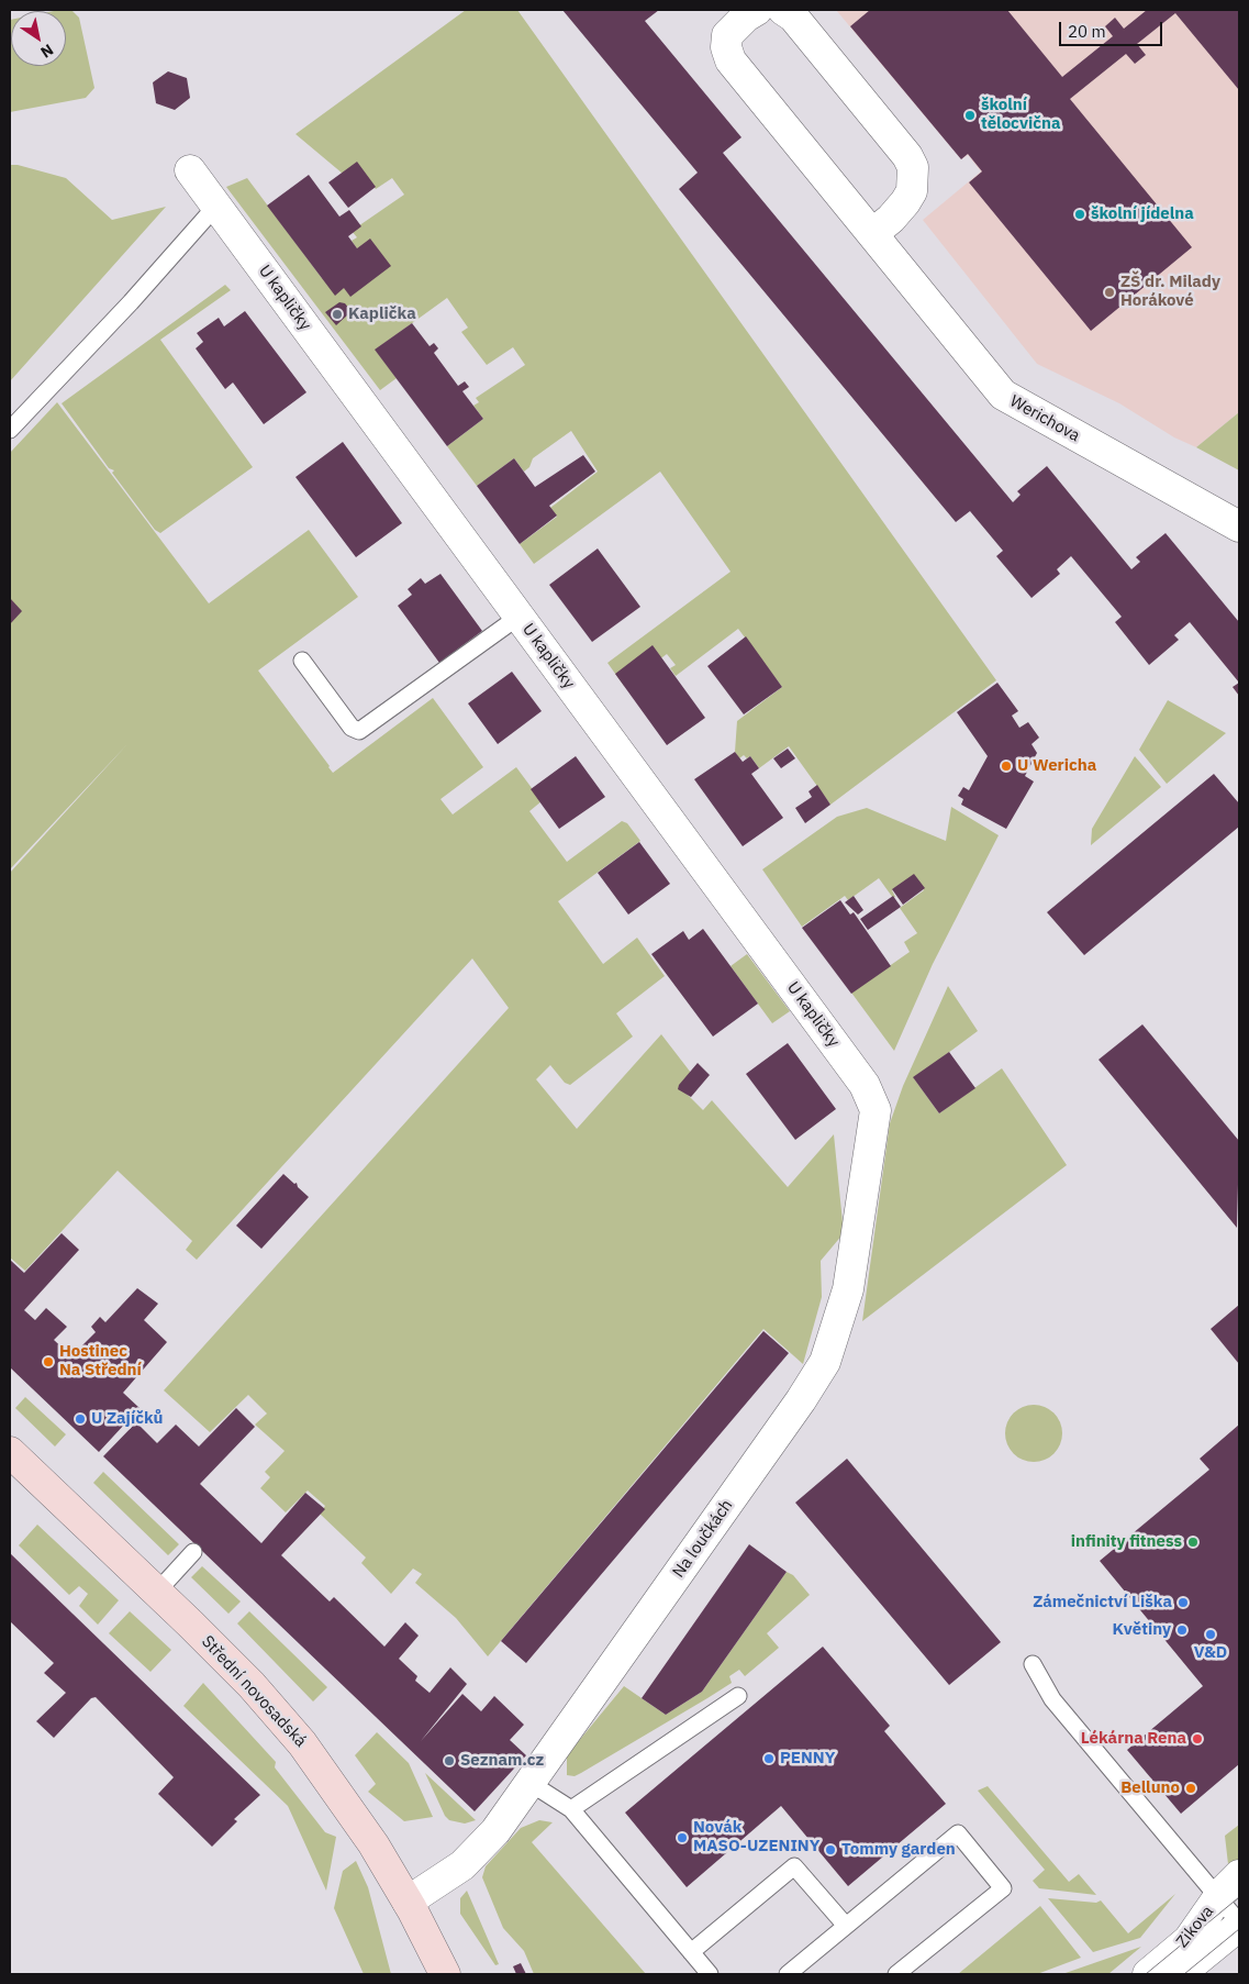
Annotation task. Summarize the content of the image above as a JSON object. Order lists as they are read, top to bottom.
{
  "streets": {
    "main road": ["Střední novosadská"],
    "street": [
      "U kapličky",
      "Werichova",
      "Na loučkách",
      "Zikova"
    ]
  },
  "crossings": [
    ["U kapličky", "Na loučkách"],
    ["Na loučkách", "Střední novosadská"]
  ],
  "places": [
    "školní tělocvična",
    "školní jídelna",
    "ZŠ dr. Milady Horákové",
    "Kaplička",
    "U Wericha",
    "Hostinec Na Střední",
    "U Zajíčků",
    "infinity fitness",
    "Zámečnictví Liška",
    "Květiny",
    "V&D",
    "Lékárna Rena",
    "PENNY",
    "Seznam.cz",
    "Belluno",
    "Novák MASO-UZENINY",
    "Tommy garden"
  ],
  "scale_bar": "20 m",
  "north": "bottom right"
}
